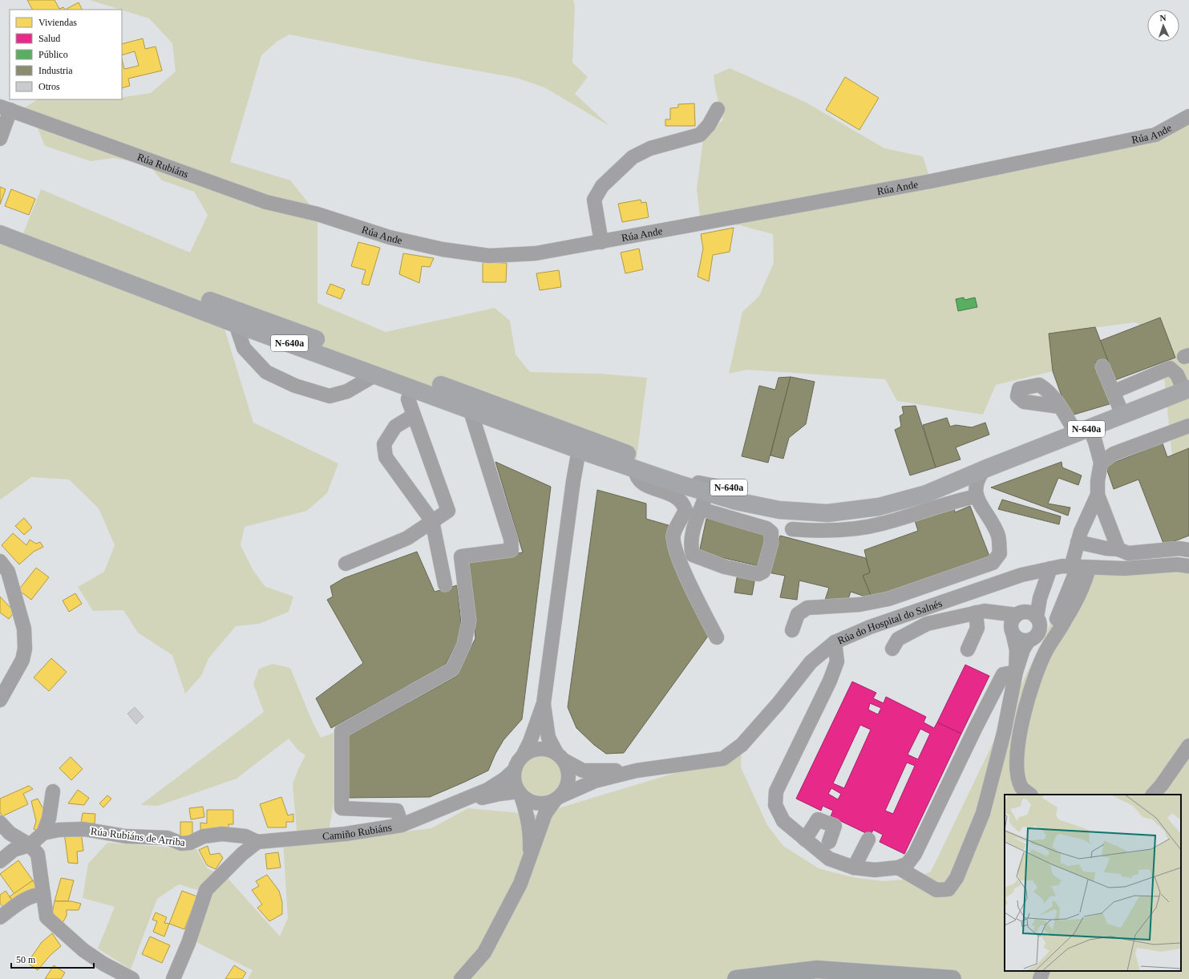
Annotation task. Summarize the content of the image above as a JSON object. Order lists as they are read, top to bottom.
{
  "streets": {
    "main road": ["N-640a"],
    "street": [
      "Rúa Ande",
      "Rúa Rubiáns",
      "Rúa do Hospital do Salnés",
      "Camiño Rubiáns",
      "Rúa Rubiáns de Arriba"
    ]
  },
  "crossings": [
    ["Rúa Ande", "Rúa Rubiáns"],
    ["Camiño Rubiáns", "Rúa Rubiáns de Arriba"]
  ],
  "legend": [
    "Viviendas",
    "Salud",
    "Público",
    "Industria",
    "Otros"
  ],
  "scale_bar": "50 m",
  "north": "top"
}
